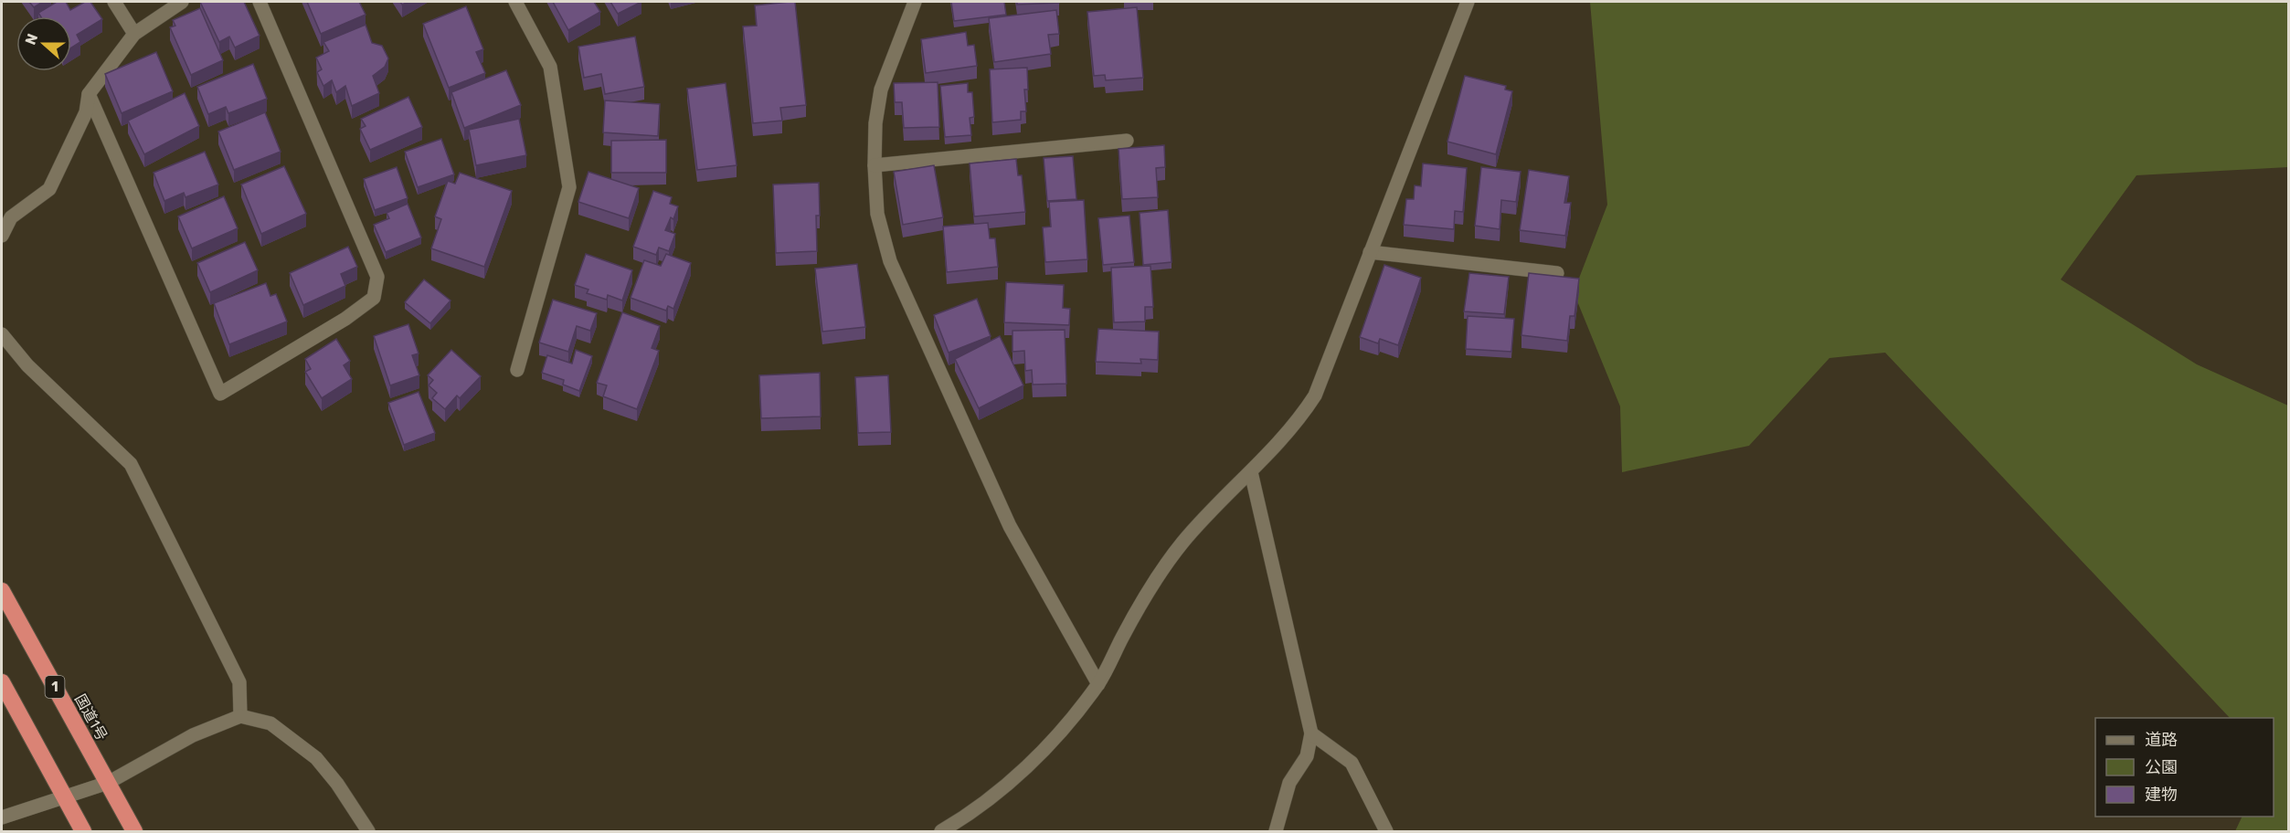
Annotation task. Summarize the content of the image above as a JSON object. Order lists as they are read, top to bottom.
{
  "streets": {
    "highway": ["1", "国道1号"]
  },
  "legend": ["道路", "公園", "建物"],
  "north": "left"
}
